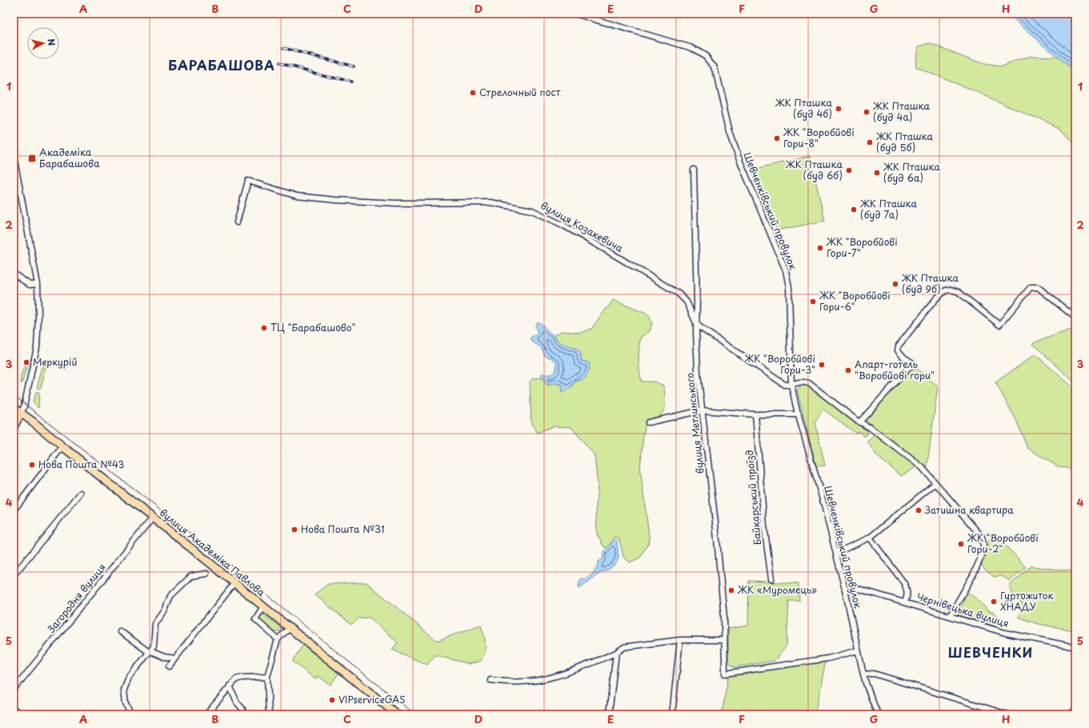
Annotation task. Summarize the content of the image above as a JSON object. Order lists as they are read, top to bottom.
{
  "streets": {
    "main road": ["вулиця Академіка Павлова"],
    "street": [
      "Шевченківський провулок",
      "вулиця Козакевича",
      "вулиця Метлинського",
      "Байкарський проїзд",
      "Загородня вулиця",
      "Чернівецька вулиця"
    ]
  },
  "crossings": [
    ["Шевченківський провулок", "вулиця Козакевича"],
    ["Шевченківський провулок", "вулиця Метлинського"],
    ["Шевченківський провулок", "Чернівецька вулиця"],
    ["вулиця Козакевича", "вулиця Метлинського"],
    ["вулиця Академіка Павлова", "Загородня вулиця"]
  ],
  "districts": ["БАРАБАШОВА", "ШЕВЧЕНКИ"],
  "places": {
    "other": [
      "Стрелочный пост",
      "ЖК Пташка (буд 4б)",
      "ЖК Пташка (буд 4а)",
      "ЖК \"Воробйові Гори-8\"",
      "ЖК Пташка (буд 5б)",
      "ЖК Пташка (буд 6б)",
      "ЖК Пташка (буд 6а)",
      "ЖК Пташка (буд 7а)",
      "ЖК \"Воробйові Гори-7\"",
      "ЖК Пташка (буд 9б)",
      "ЖК \"Воробйові Гори-6\"",
      "ТЦ \"Барабашово\"",
      "Меркурій",
      "ЖК \"Воробйові Гори-3\"",
      "Апарт-готель \"Воробйові гори\"",
      "Нова Пошта №43",
      "Затишна квартира",
      "Нова Пошта №31",
      "ЖК \"Воробйові Гори-2\"",
      "ЖК «Муромець»",
      "Гуртожиток ХНАДУ",
      "VIPserviceGAS"
    ],
    "transit": ["Академіка Барабашова"]
  },
  "north": "right",
  "grid": {
    "columns": [
      "A",
      "B",
      "C",
      "D",
      "E",
      "F",
      "G",
      "H"
    ],
    "rows": [
      "1",
      "2",
      "3",
      "4",
      "5"
    ]
  }
}
